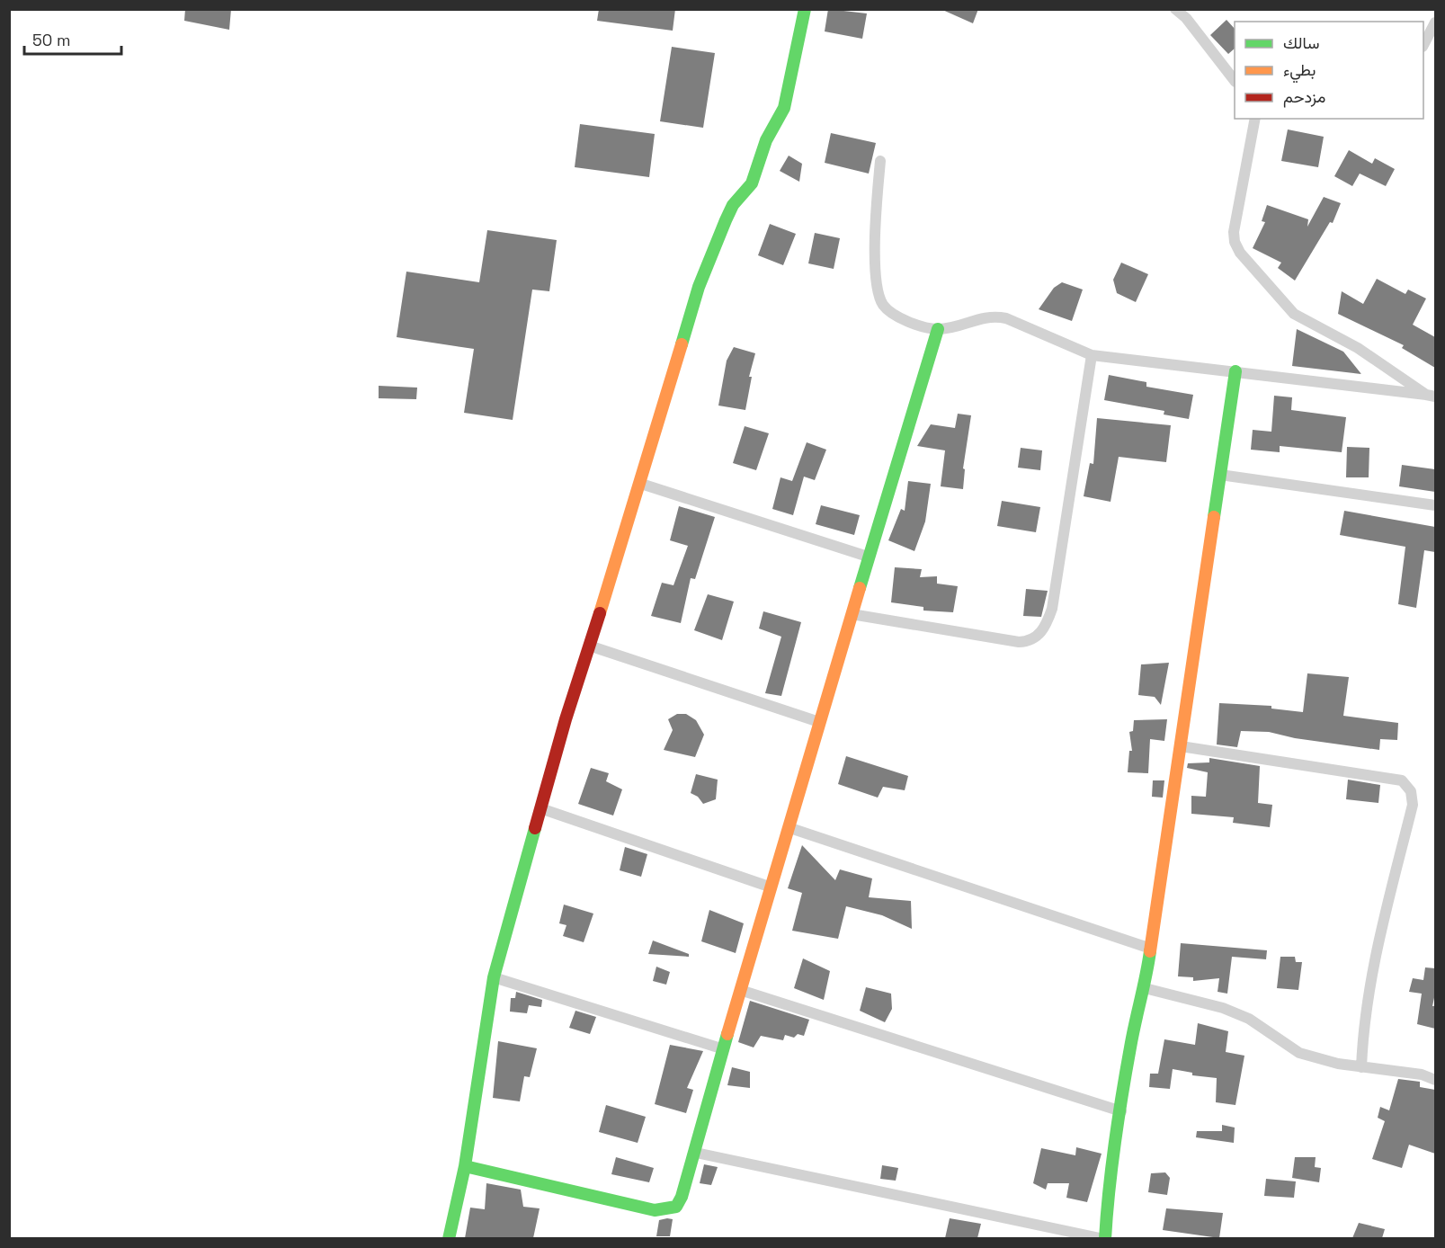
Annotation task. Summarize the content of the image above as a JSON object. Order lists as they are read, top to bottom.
{
  "legend": ["سالك", "بطيء", "مزدحم"],
  "scale_bar": "50 m"
}
